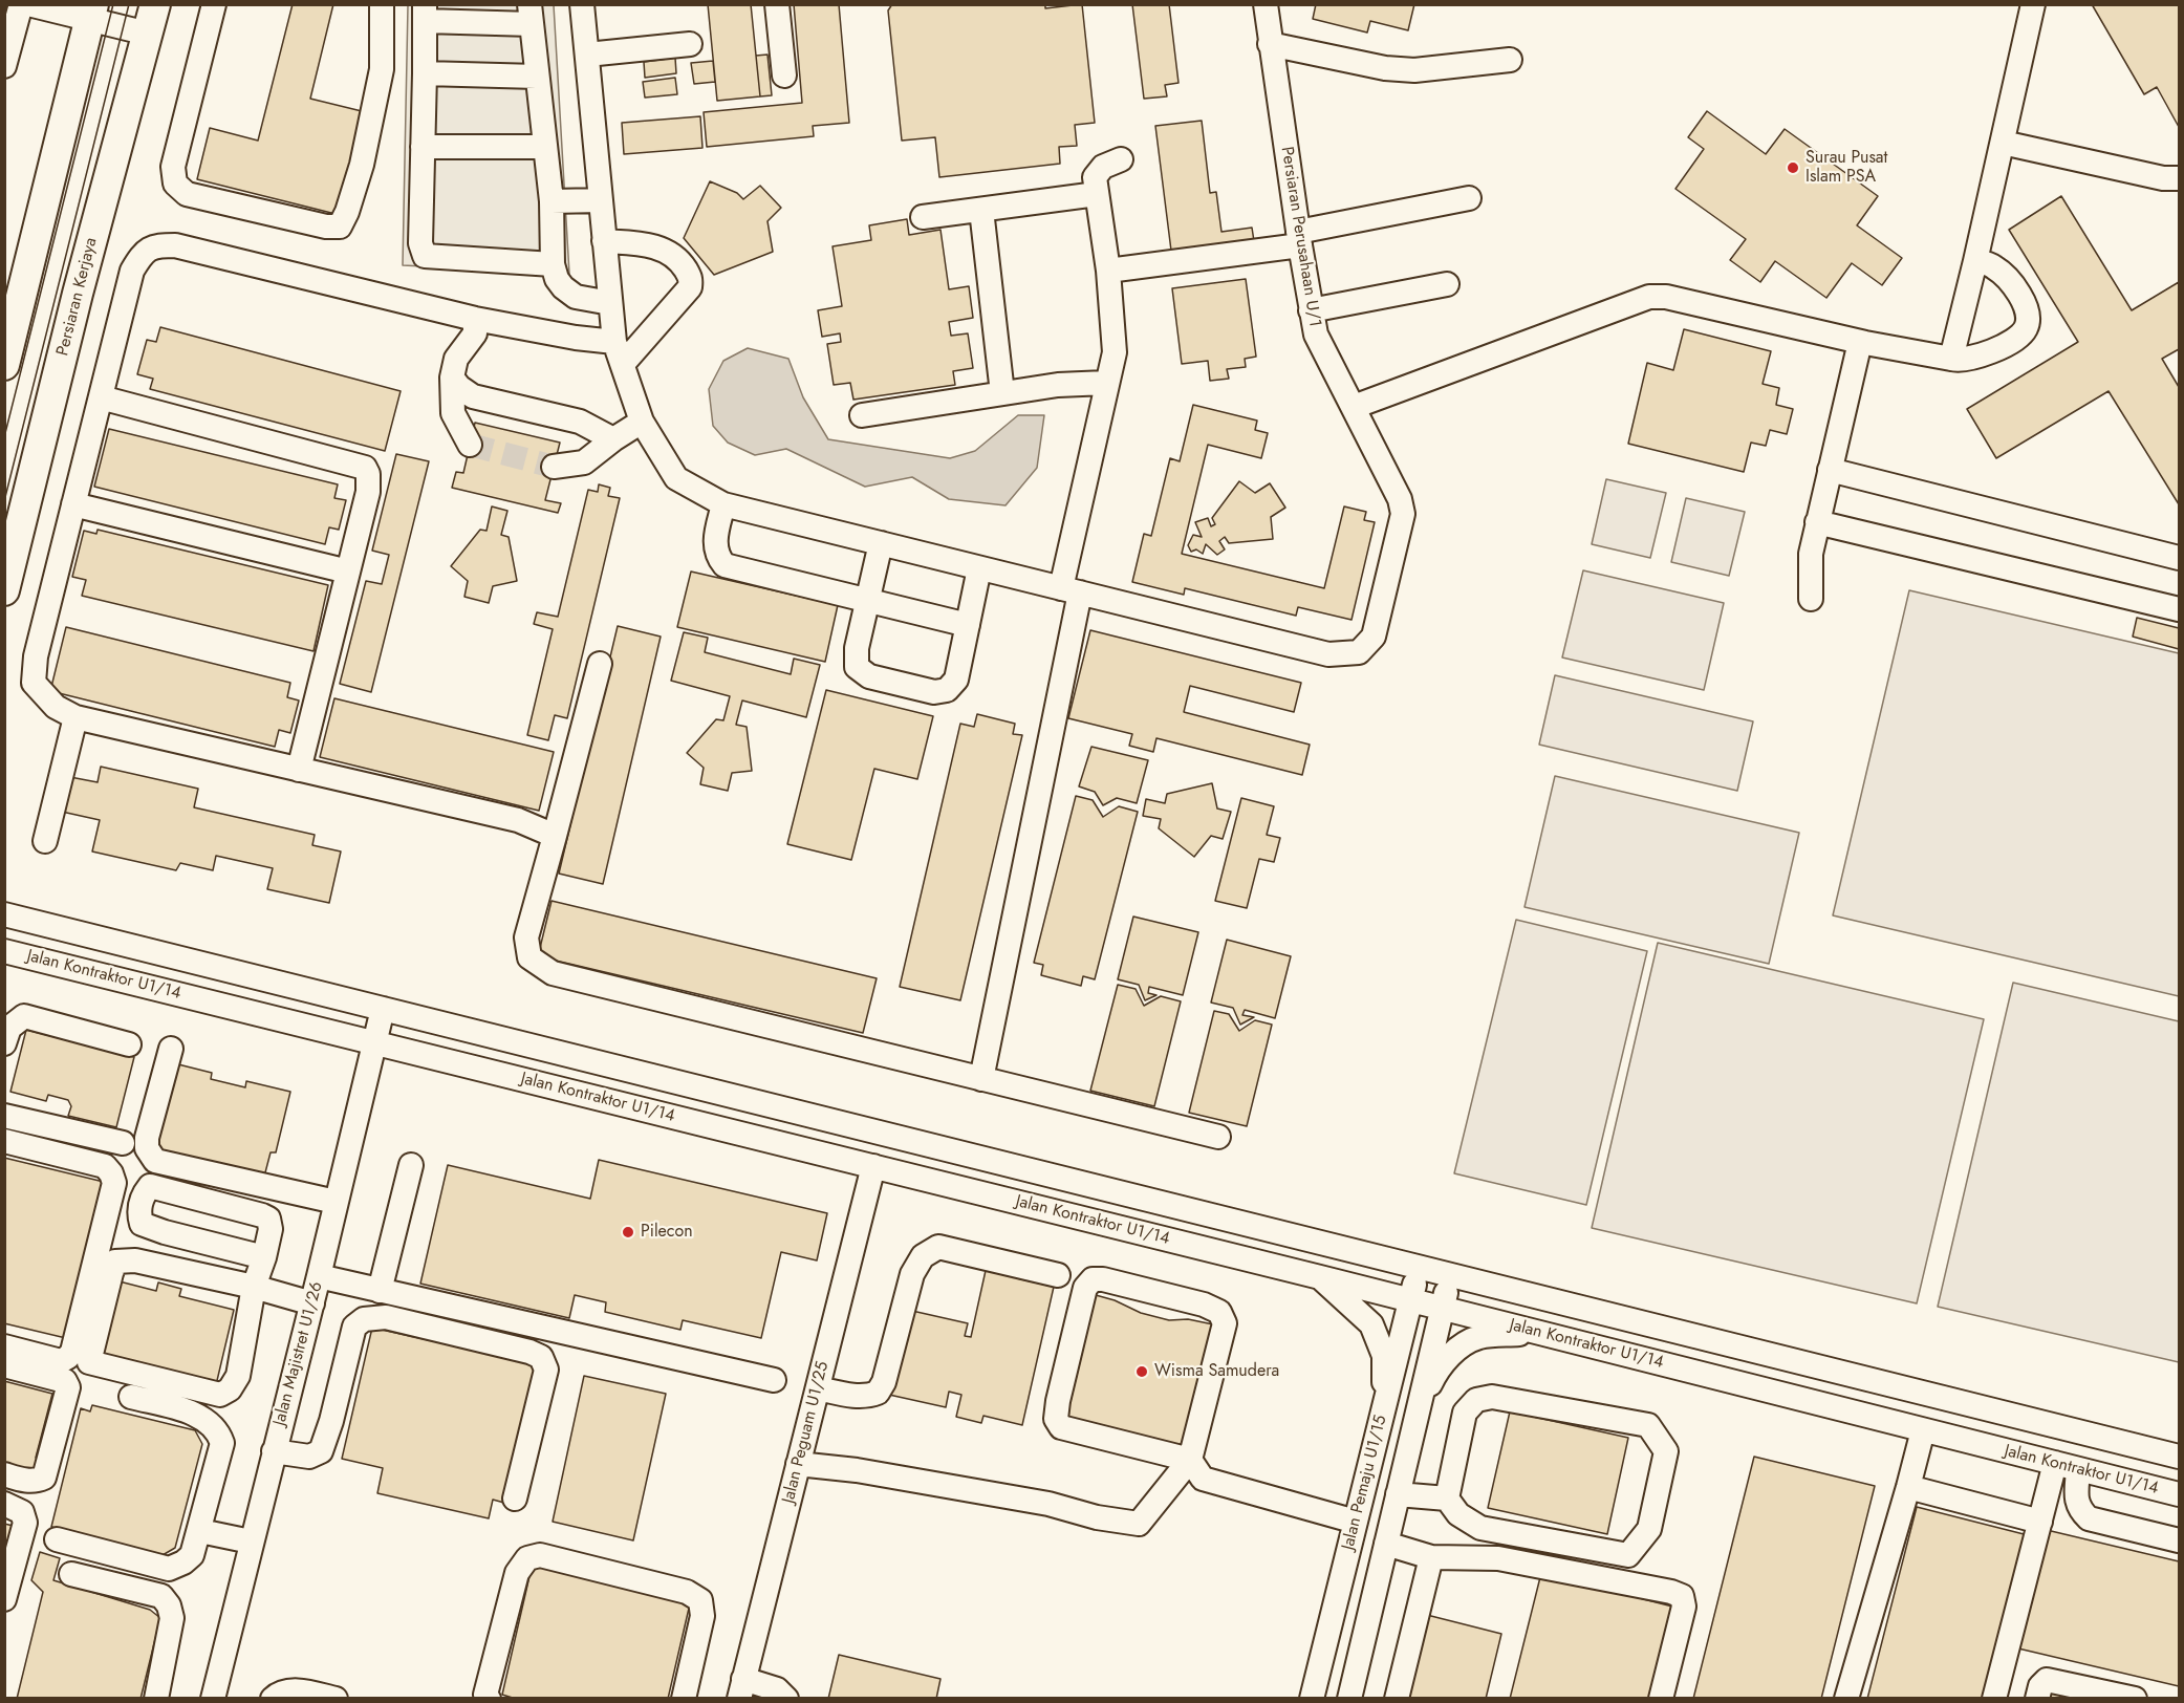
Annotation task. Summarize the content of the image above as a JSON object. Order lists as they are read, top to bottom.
{
  "streets": {
    "main road": ["Persiaran Kerjaya"],
    "street": [
      "Persiaran Perusahaan U/1",
      "Jalan Kontraktor U1/14",
      "Jalan Majistret U1/26",
      "Jalan Peguam U1/25",
      "Jalan Pemaju U1/15"
    ]
  },
  "crossings": [
    ["Jalan Kontraktor U1/14", "Jalan Majistret U1/26"],
    ["Jalan Kontraktor U1/14", "Jalan Peguam U1/25"],
    ["Jalan Kontraktor U1/14", "Jalan Pemaju U1/15"]
  ],
  "places": ["Surau Pusat Islam PSA", "Pilecon", "Wisma Samudera"]
}
